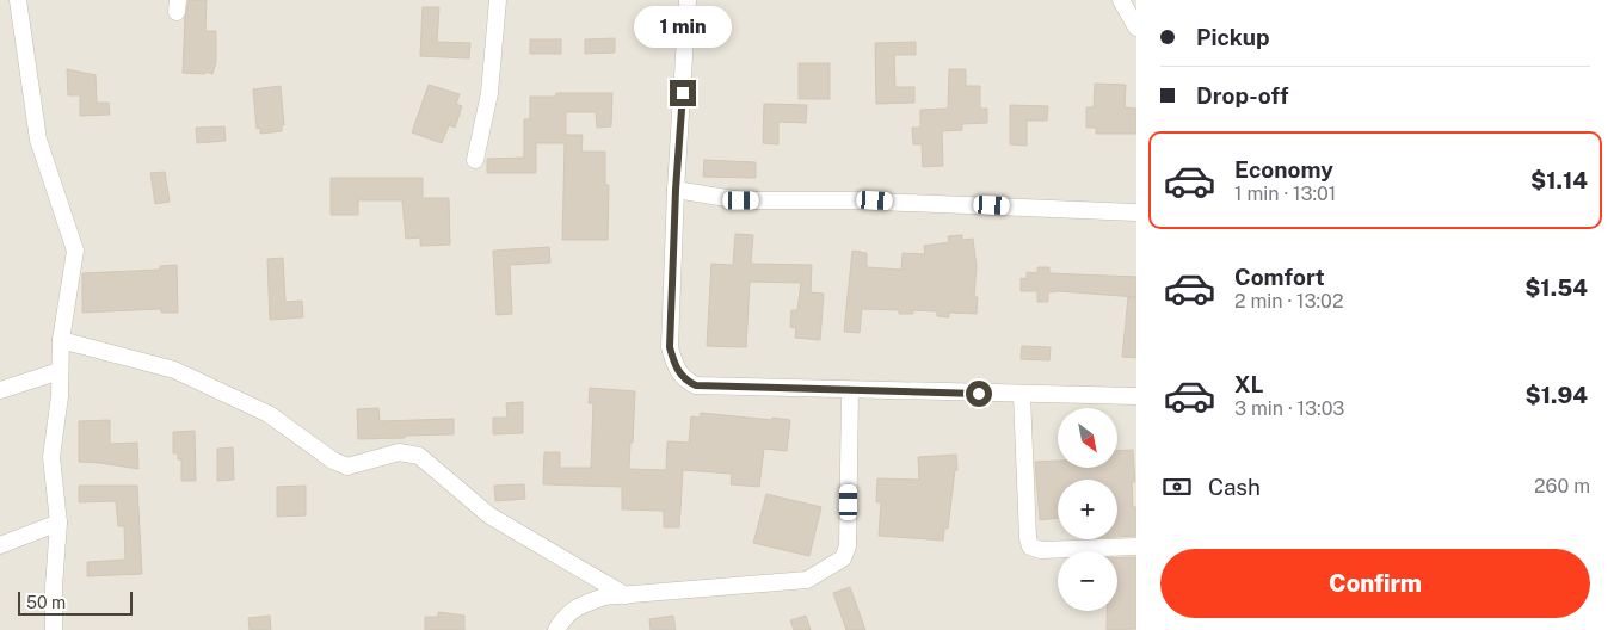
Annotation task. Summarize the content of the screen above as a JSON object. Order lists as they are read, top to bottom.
{
  "scale_bar": "50 m",
  "north": "bottom right",
  "page": {
    "banner": ["Pickup", "Drop-off"],
    "bubble": "1 min",
    "list": [
      {
        "name": "Economy",
        "note": "1 min · 13:01",
        "value": "$1.14"
      },
      {
        "name": "Comfort",
        "note": "2 min · 13:02",
        "value": "$1.54"
      },
      {
        "name": "XL",
        "note": "3 min · 13:03",
        "value": "$1.94"
      }
    ],
    "map_buttons": ["+", "−"],
    "pay": ["Cash", "260 m"],
    "buttons": "Confirm",
    "scale": "50 m"
  }
}
